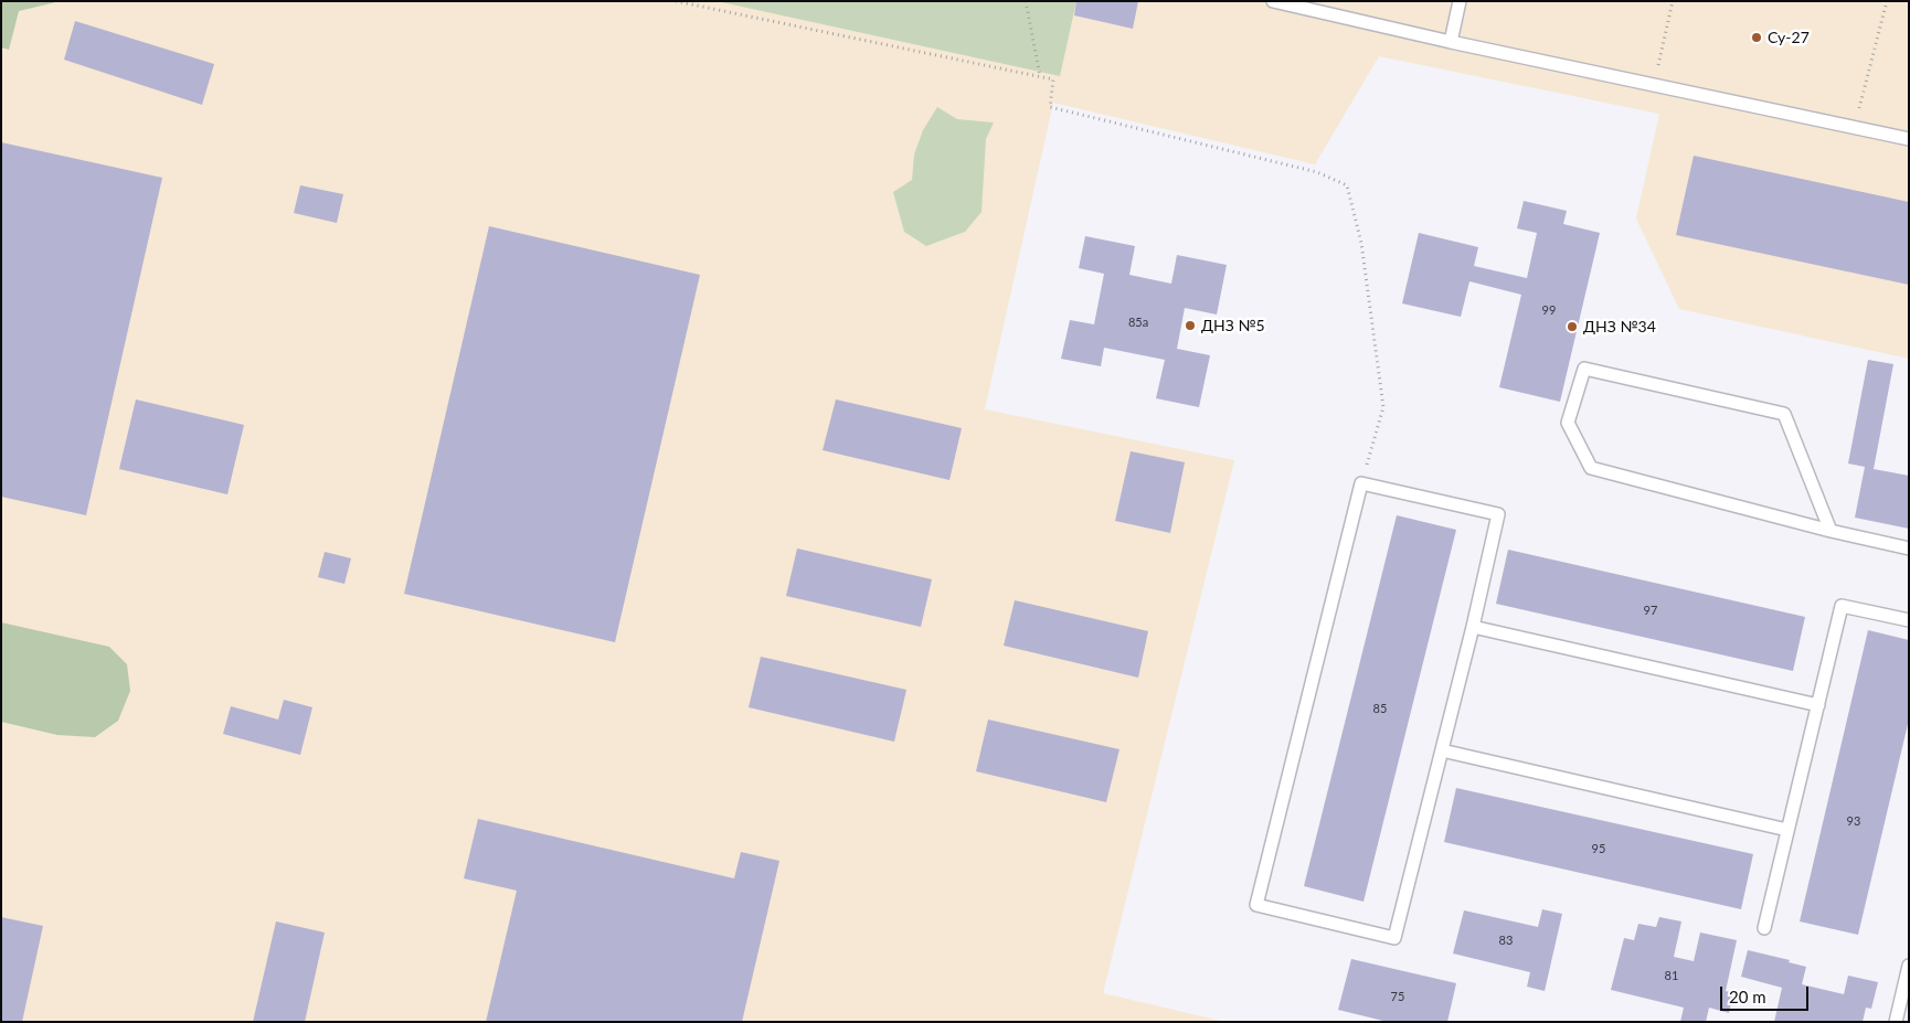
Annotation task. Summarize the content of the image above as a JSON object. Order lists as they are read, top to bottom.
{
  "places": ["Су-27", "ДНЗ №5", "ДНЗ №34"],
  "house_numbers": [
    "99",
    "85а",
    "97",
    "85",
    "93",
    "95",
    "83",
    "81",
    "75"
  ],
  "scale_bar": "20 m"
}
